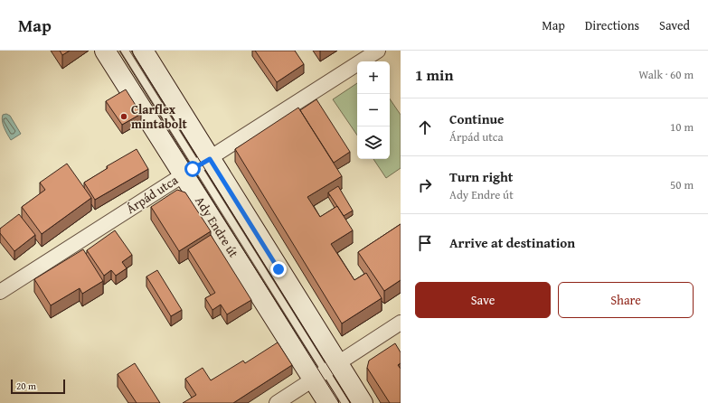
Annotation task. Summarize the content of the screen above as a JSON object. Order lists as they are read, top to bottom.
{
  "streets": {
    "street": ["Árpád utca", "Ady Endre út"]
  },
  "crossings": [
    ["Árpád utca", "Ady Endre út"]
  ],
  "places": ["Clarflex mintabolt"],
  "scale_bar": "20 m",
  "page": {
    "header": "Map",
    "nav": ["Map", "Directions", "Saved"],
    "heading": ["1 min", "Walk · 60 m"],
    "map_buttons": ["+", "−"],
    "list": [
      ["Continue", "Árpád utca", "10 m"],
      ["Turn right", "Ady Endre út", "50 m"],
      "Arrive at destination"
    ],
    "buttons": ["Save", "Share"],
    "scale": "20 m"
  }
}
